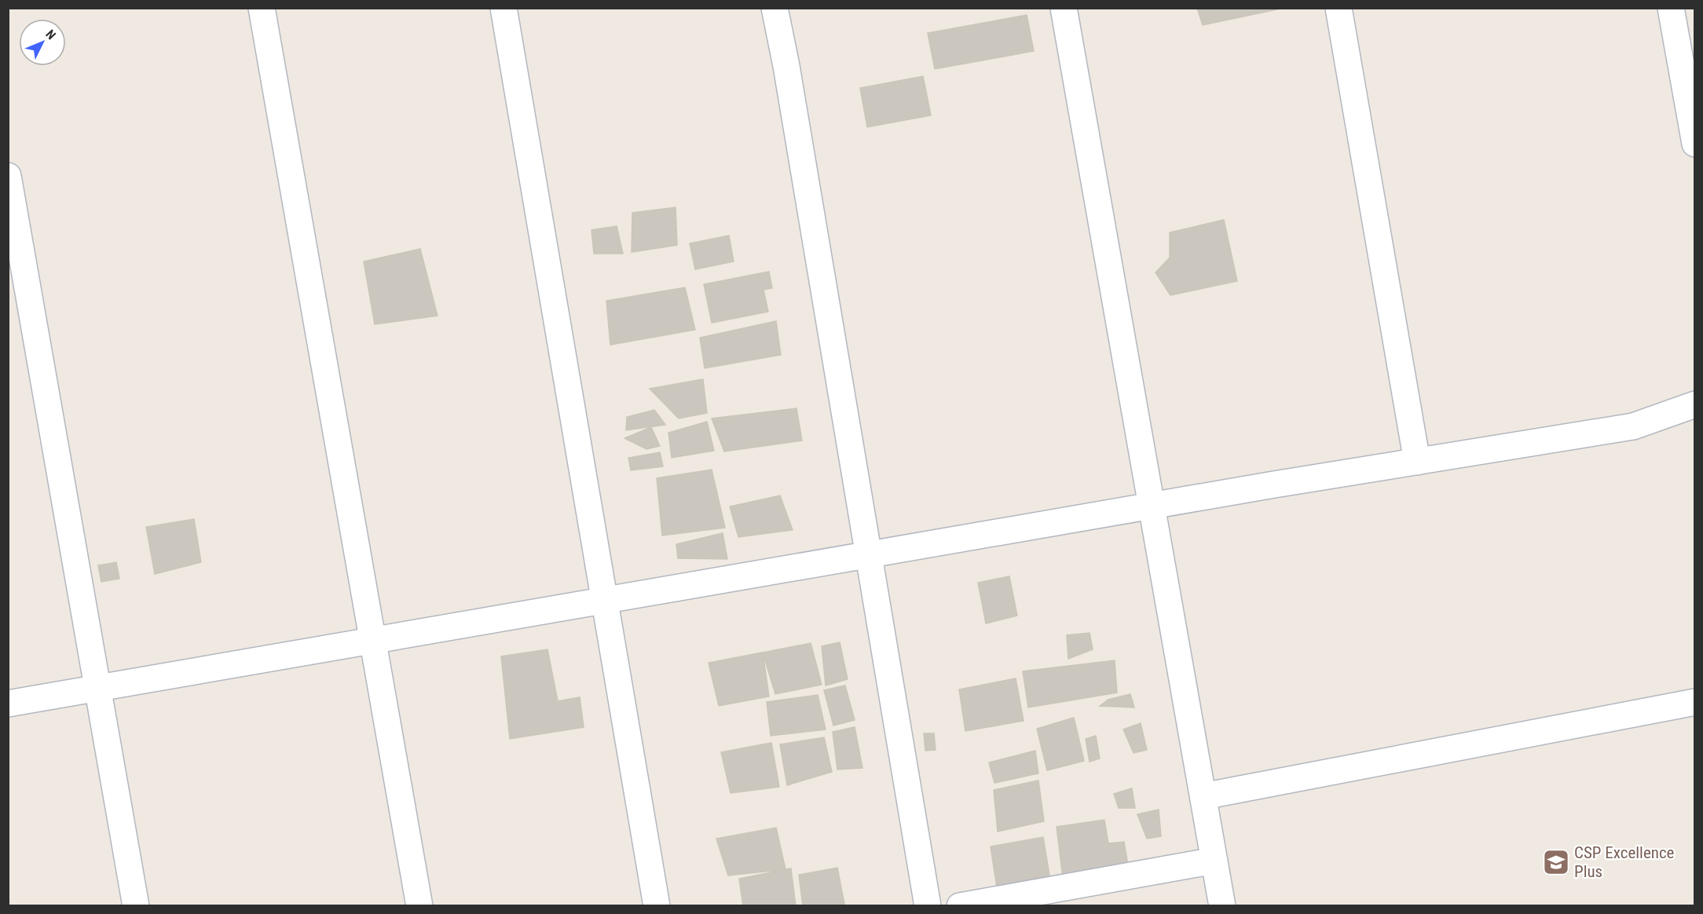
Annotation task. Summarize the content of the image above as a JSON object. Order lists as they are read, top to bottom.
{
  "places": {
    "school or university": ["CSP Excellence Plus"]
  },
  "north": "top right"
}
